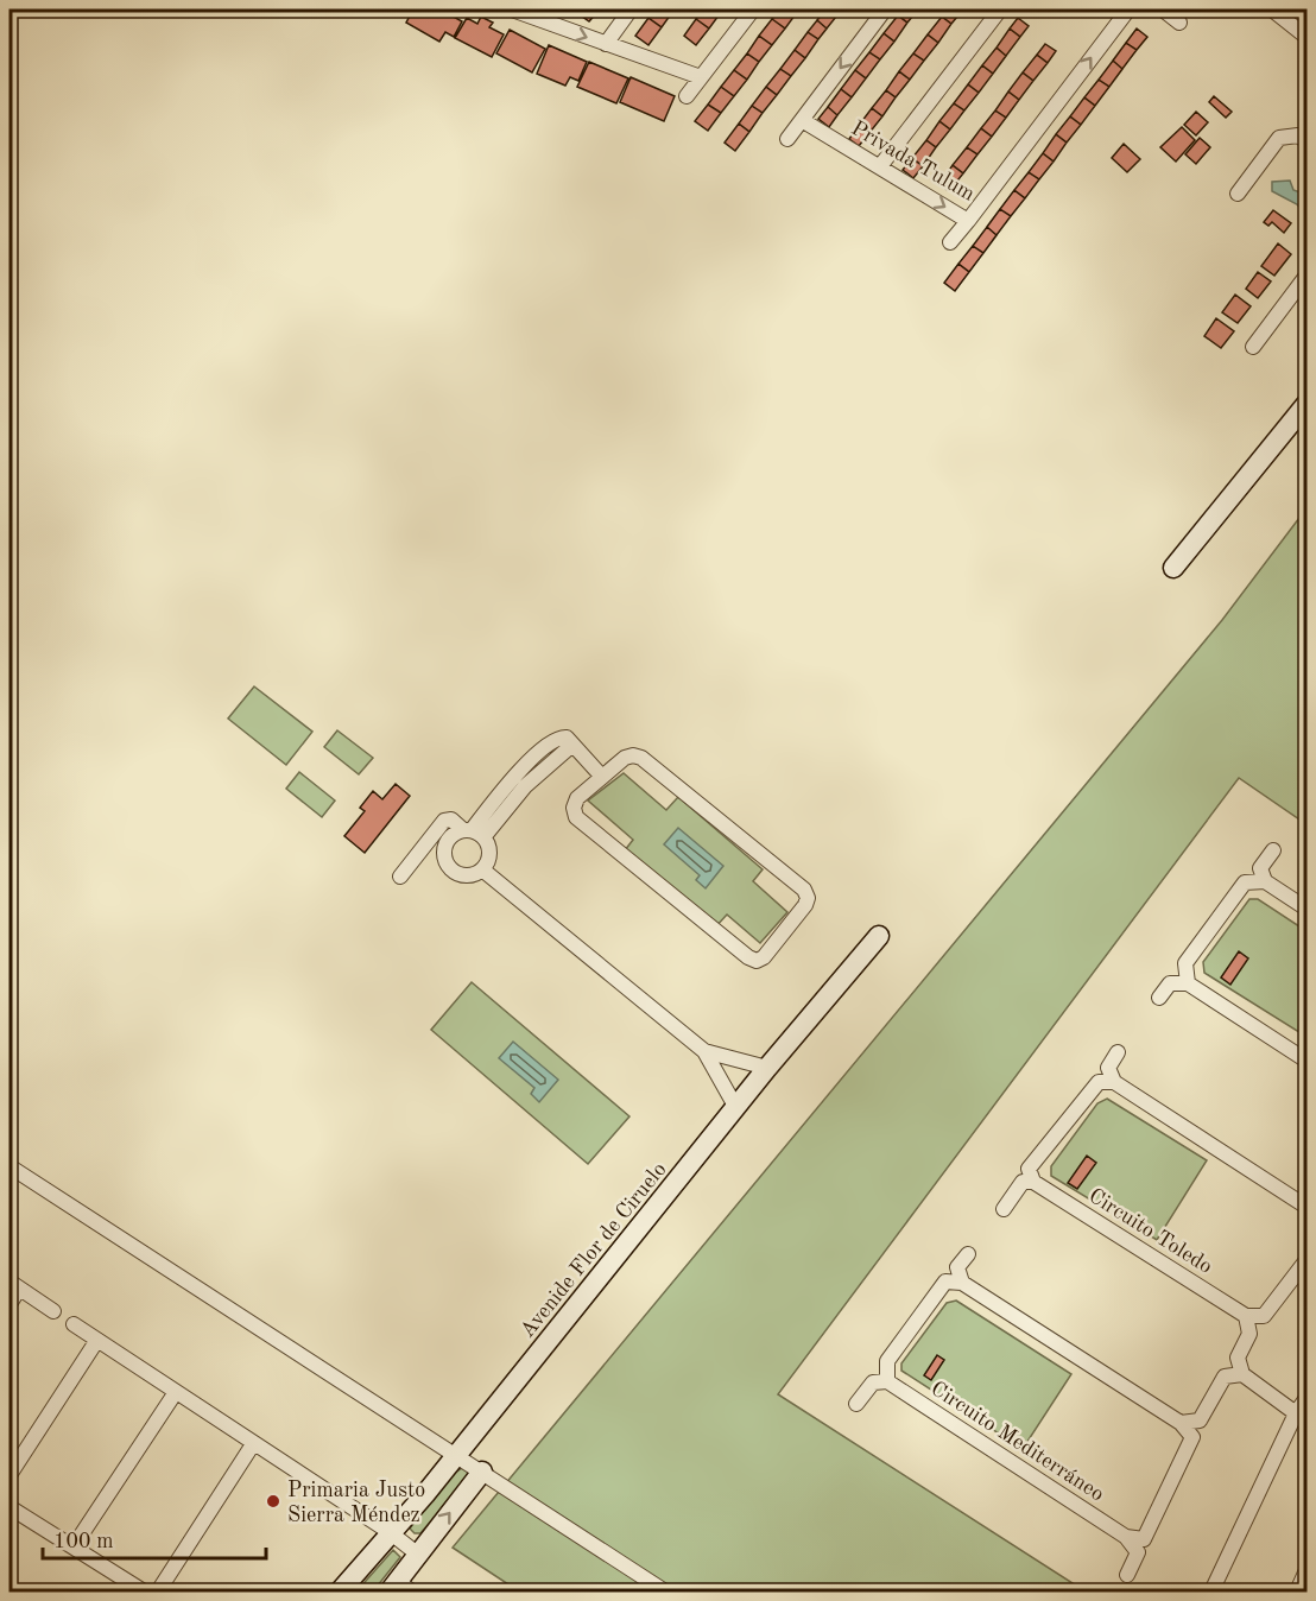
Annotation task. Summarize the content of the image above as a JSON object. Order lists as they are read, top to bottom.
{
  "streets": {
    "main road": ["Avenide Flor de Ciruelo"],
    "street": ["Privada Tulum", "Circuito Toledo", "Circuito Mediterráneo"]
  },
  "places": ["Primaria Justo Sierra Méndez"],
  "scale_bar": "100 m"
}
